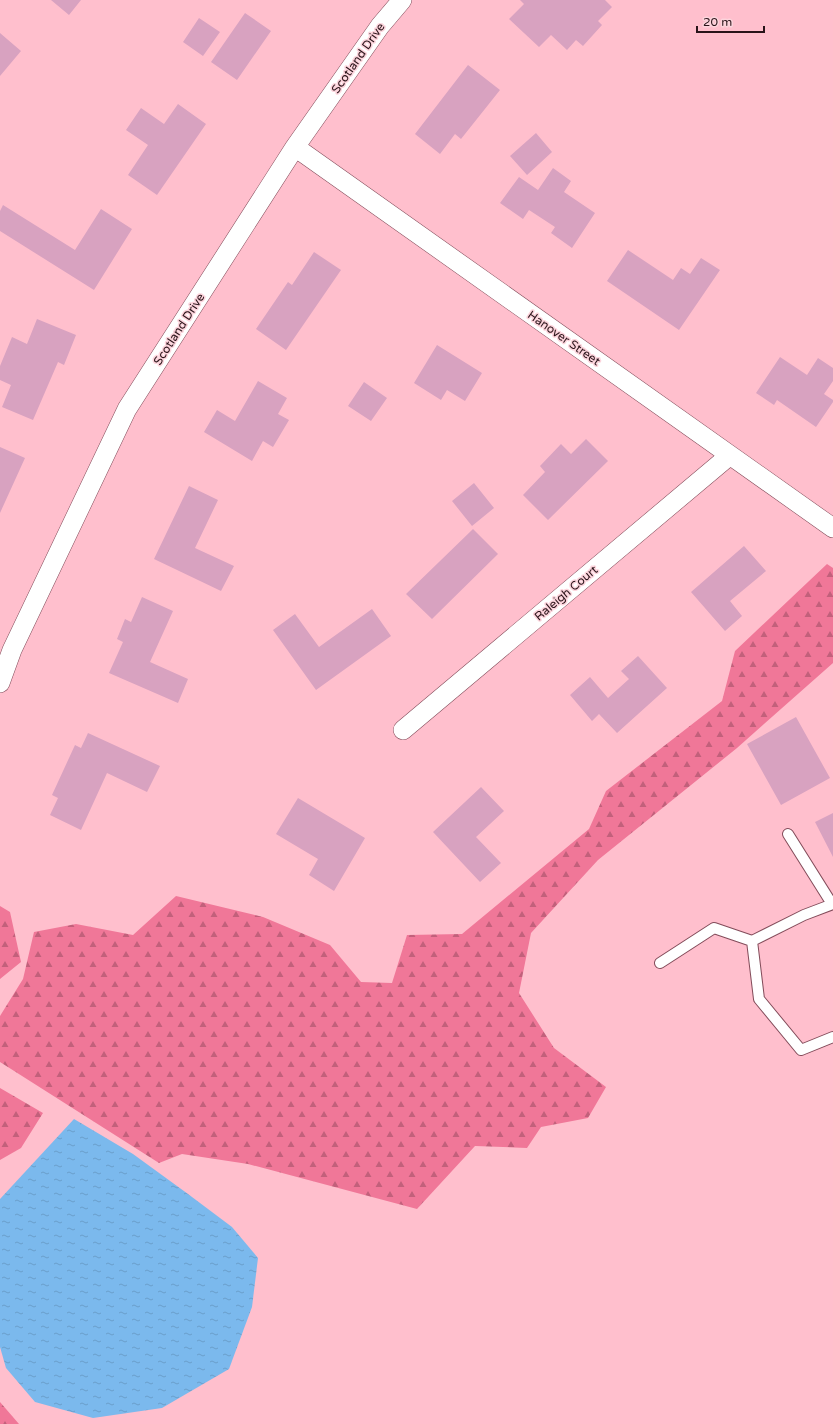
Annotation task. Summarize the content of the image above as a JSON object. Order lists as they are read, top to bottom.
{
  "streets": {
    "street": ["Scotland Drive", "Hanover Street", "Raleigh Court"]
  },
  "crossings": [
    ["Scotland Drive", "Hanover Street"],
    ["Hanover Street", "Raleigh Court"]
  ],
  "scale_bar": "20 m"
}
